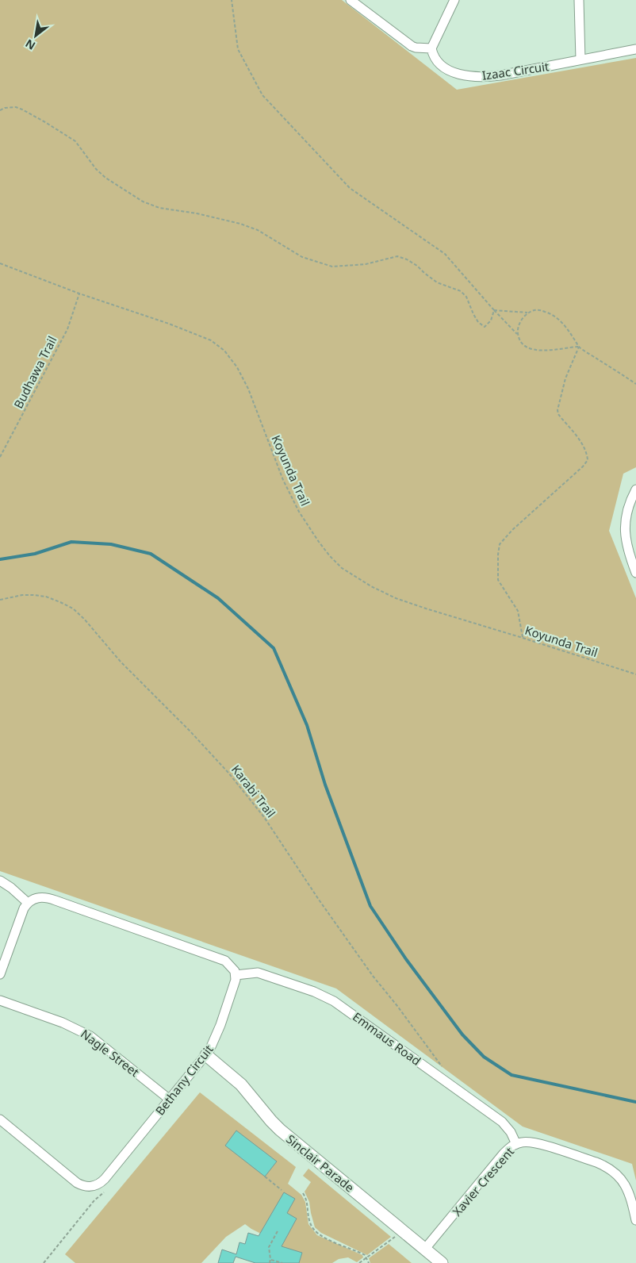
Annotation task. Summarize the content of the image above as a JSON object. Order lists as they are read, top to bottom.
{
  "streets": {
    "street": [
      "Izaac Circuit",
      "Emmaus Road",
      "Nagle Street",
      "Bethany Circuit",
      "Sinclair Parade",
      "Xavier Crescent"
    ],
    "path": ["Budhawa Trail", "Koyunda Trail", "Karabi Trail"]
  },
  "crossings": [
    ["Budhawa Trail", "Koyunda Trail"],
    ["Emmaus Road", "Bethany Circuit"],
    ["Emmaus Road", "Xavier Crescent"],
    ["Nagle Street", "Bethany Circuit"],
    ["Bethany Circuit", "Sinclair Parade"],
    ["Sinclair Parade", "Xavier Crescent"]
  ],
  "north": "bottom left"
}
